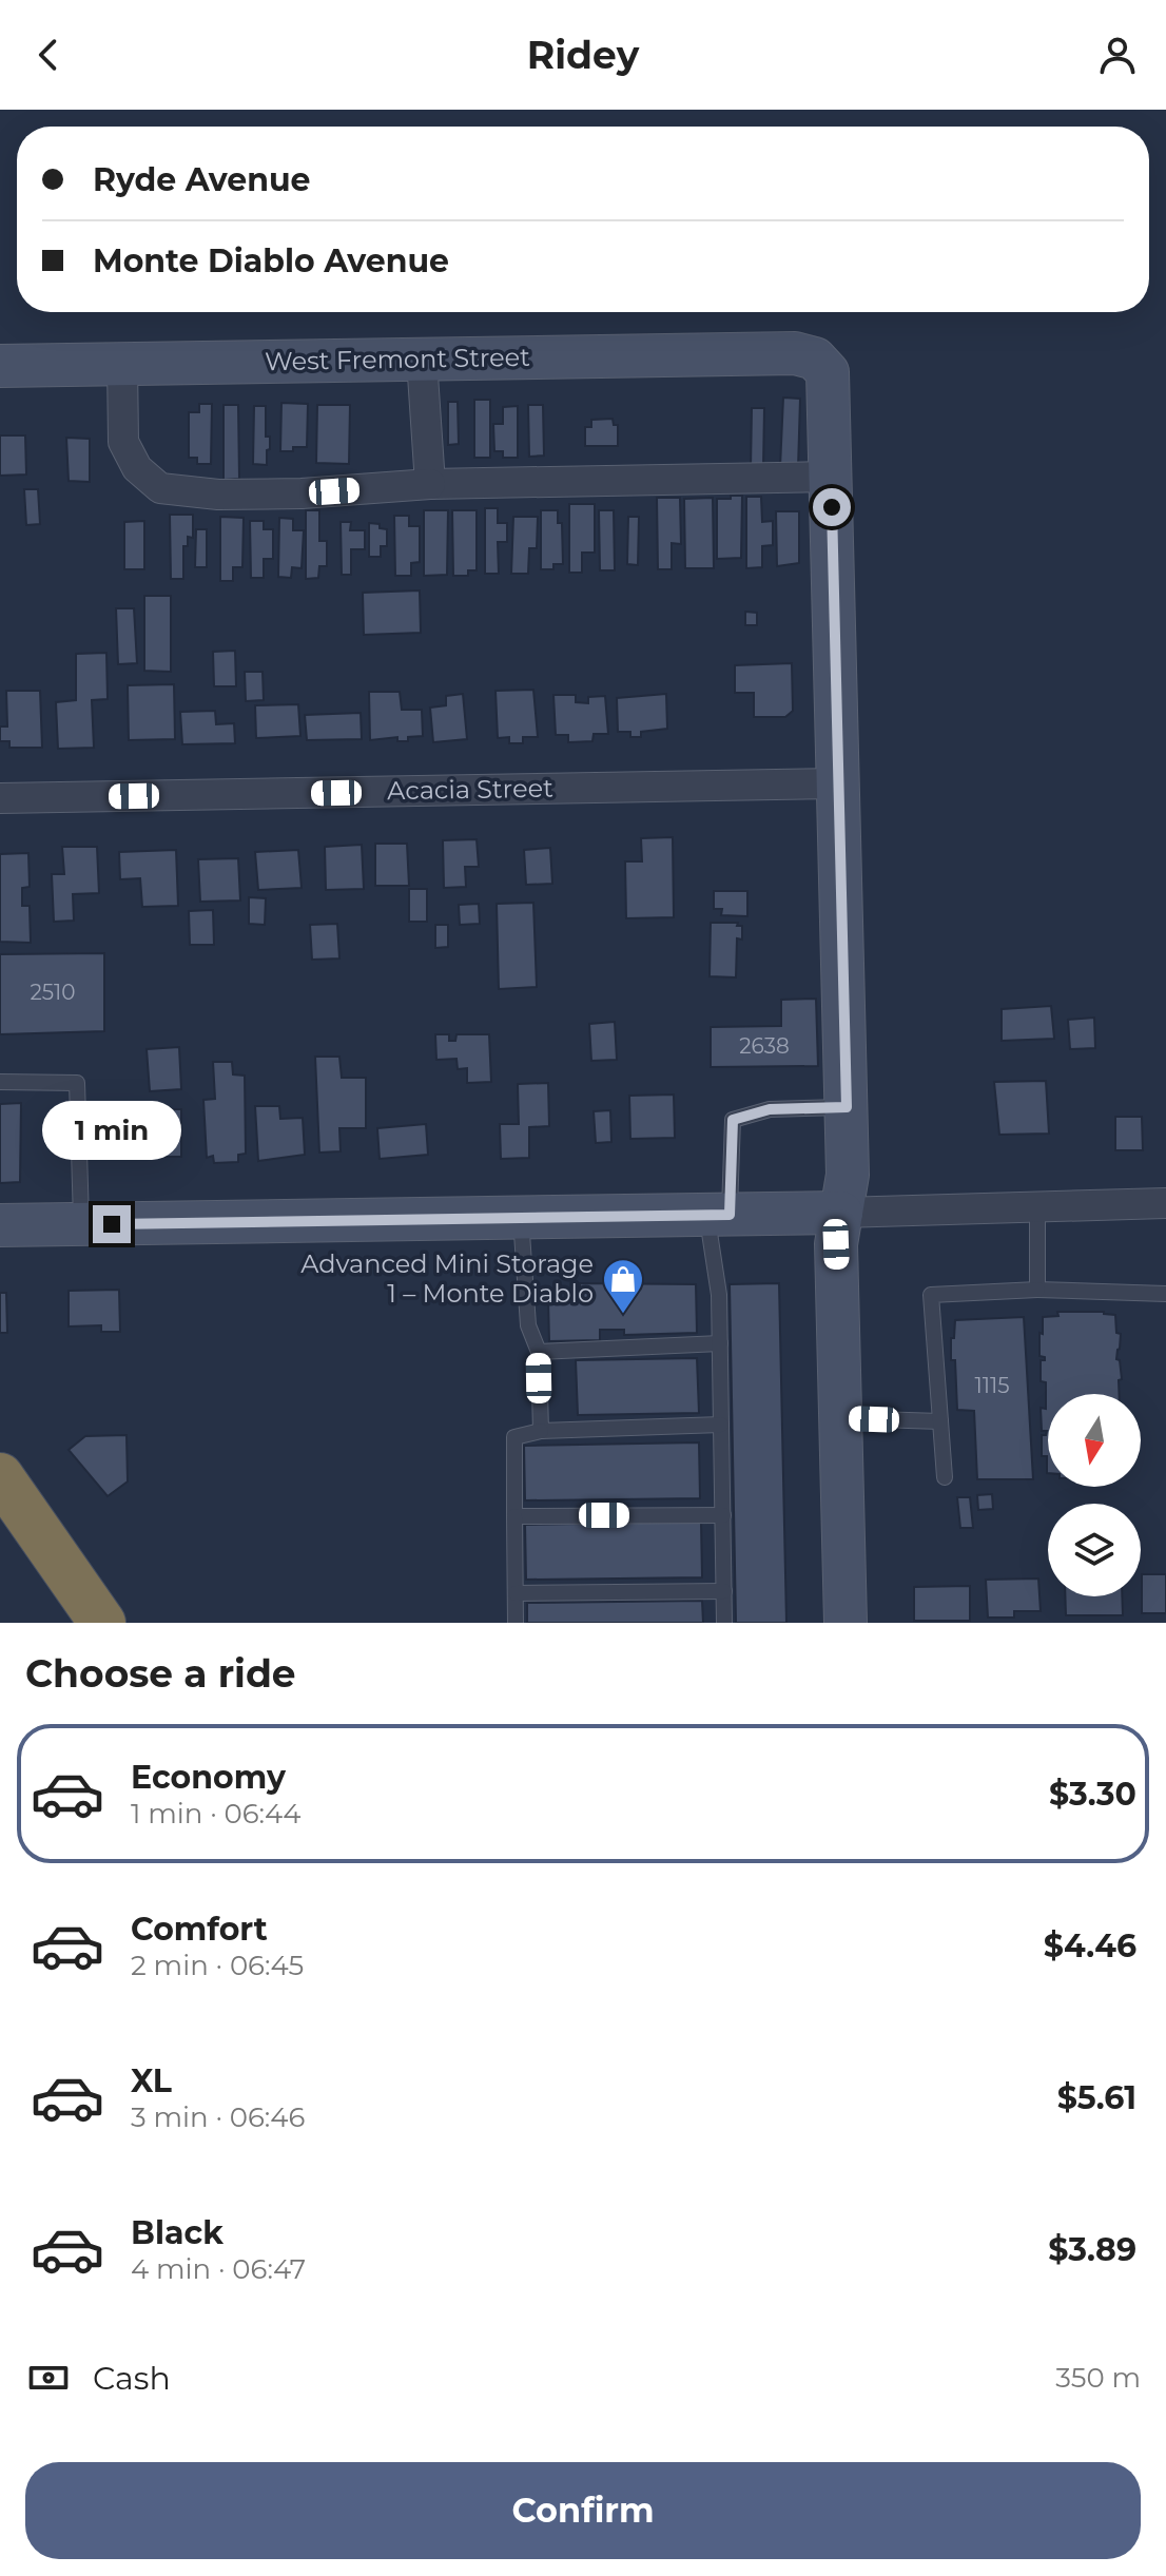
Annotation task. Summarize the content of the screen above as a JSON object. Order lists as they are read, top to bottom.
{
  "streets": {
    "street": ["West Fremont Street", "Acacia Street"]
  },
  "places": {
    "shop": ["Advanced Mini Storage 1 – Monte Diablo"]
  },
  "house_numbers": ["2510", "2638", "1115"],
  "north": "bottom",
  "page": {
    "header": "Ridey",
    "banner": ["Ryde Avenue", "Monte Diablo Avenue"],
    "bubble": "1 min",
    "heading": "Choose a ride",
    "list": [
      {
        "name": "Economy",
        "note": "1 min · 06:44",
        "value": "$3.30"
      },
      {
        "name": "Comfort",
        "note": "2 min · 06:45",
        "value": "$4.46"
      },
      {
        "name": "XL",
        "note": "3 min · 06:46",
        "value": "$5.61"
      },
      {
        "name": "Black",
        "note": "4 min · 06:47",
        "value": "$3.89"
      }
    ],
    "pay": ["Cash", "350 m"],
    "buttons": "Confirm"
  }
}
